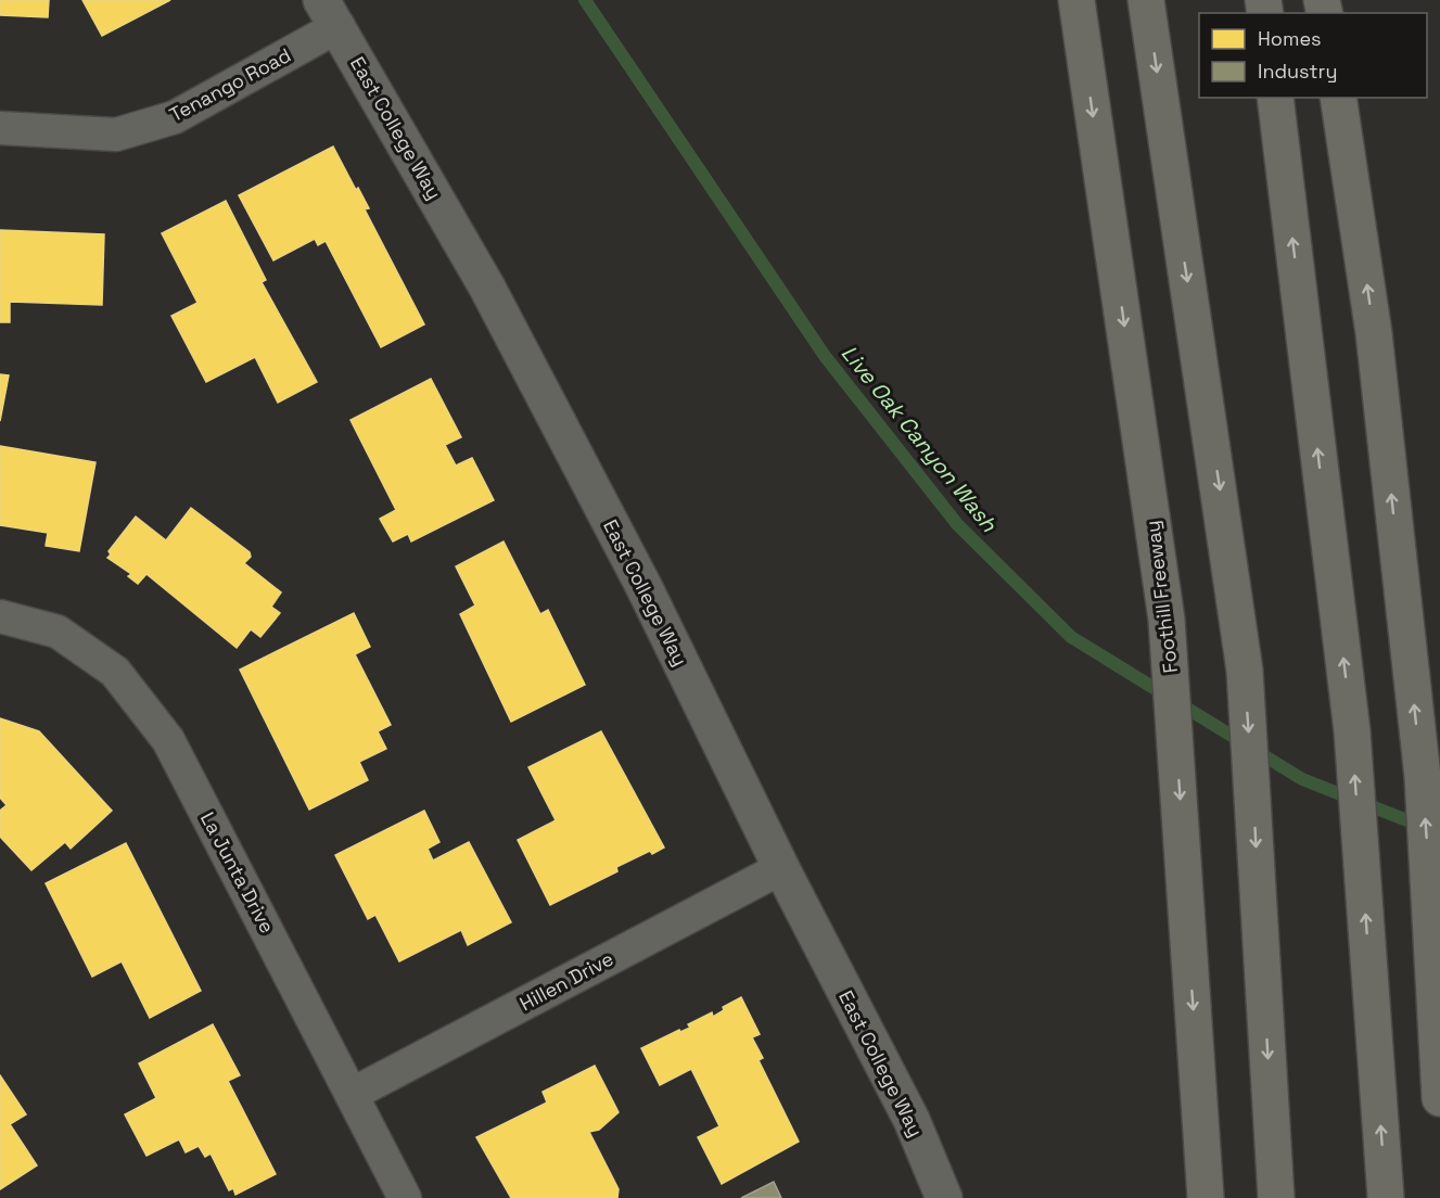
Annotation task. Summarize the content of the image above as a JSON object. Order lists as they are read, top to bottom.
{
  "streets": {
    "highway": ["Foothill Freeway"],
    "street": [
      "Tenango Road",
      "East College Way",
      "La Junta Drive",
      "Hillen Drive"
    ]
  },
  "crossings": [
    ["Tenango Road", "East College Way"],
    ["East College Way", "Hillen Drive"],
    ["La Junta Drive", "Hillen Drive"]
  ],
  "water": ["Live Oak Canyon Wash"],
  "legend": ["Homes", "Industry"]
}
